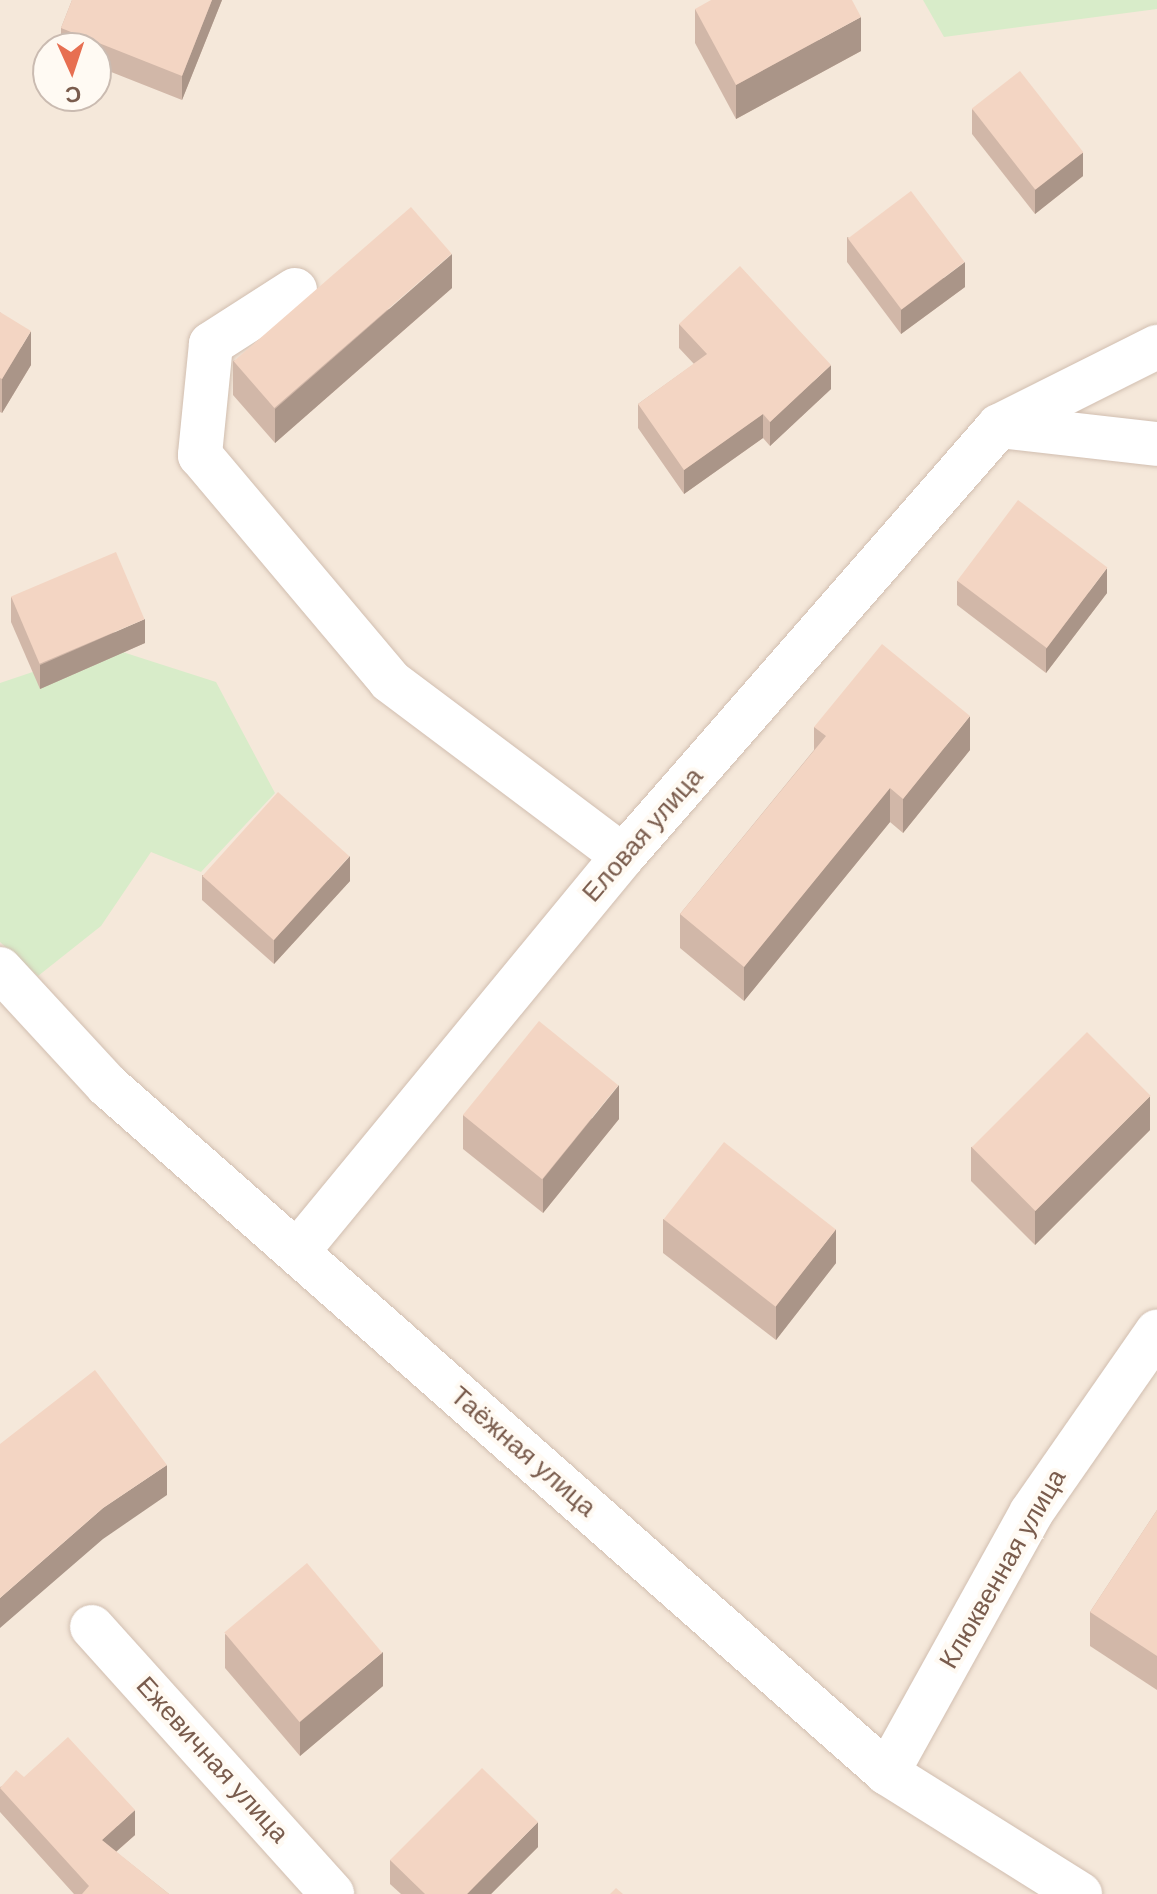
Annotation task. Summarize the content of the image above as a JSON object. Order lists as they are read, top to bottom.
{
  "streets": {
    "street": [
      "Еловая улица",
      "Таёжная улица",
      "Клюквенная улица",
      "Ежевичная улица"
    ]
  },
  "crossings": [
    ["Еловая улица", "Таёжная улица"],
    ["Таёжная улица", "Клюквенная улица"]
  ],
  "north": "bottom"
}
